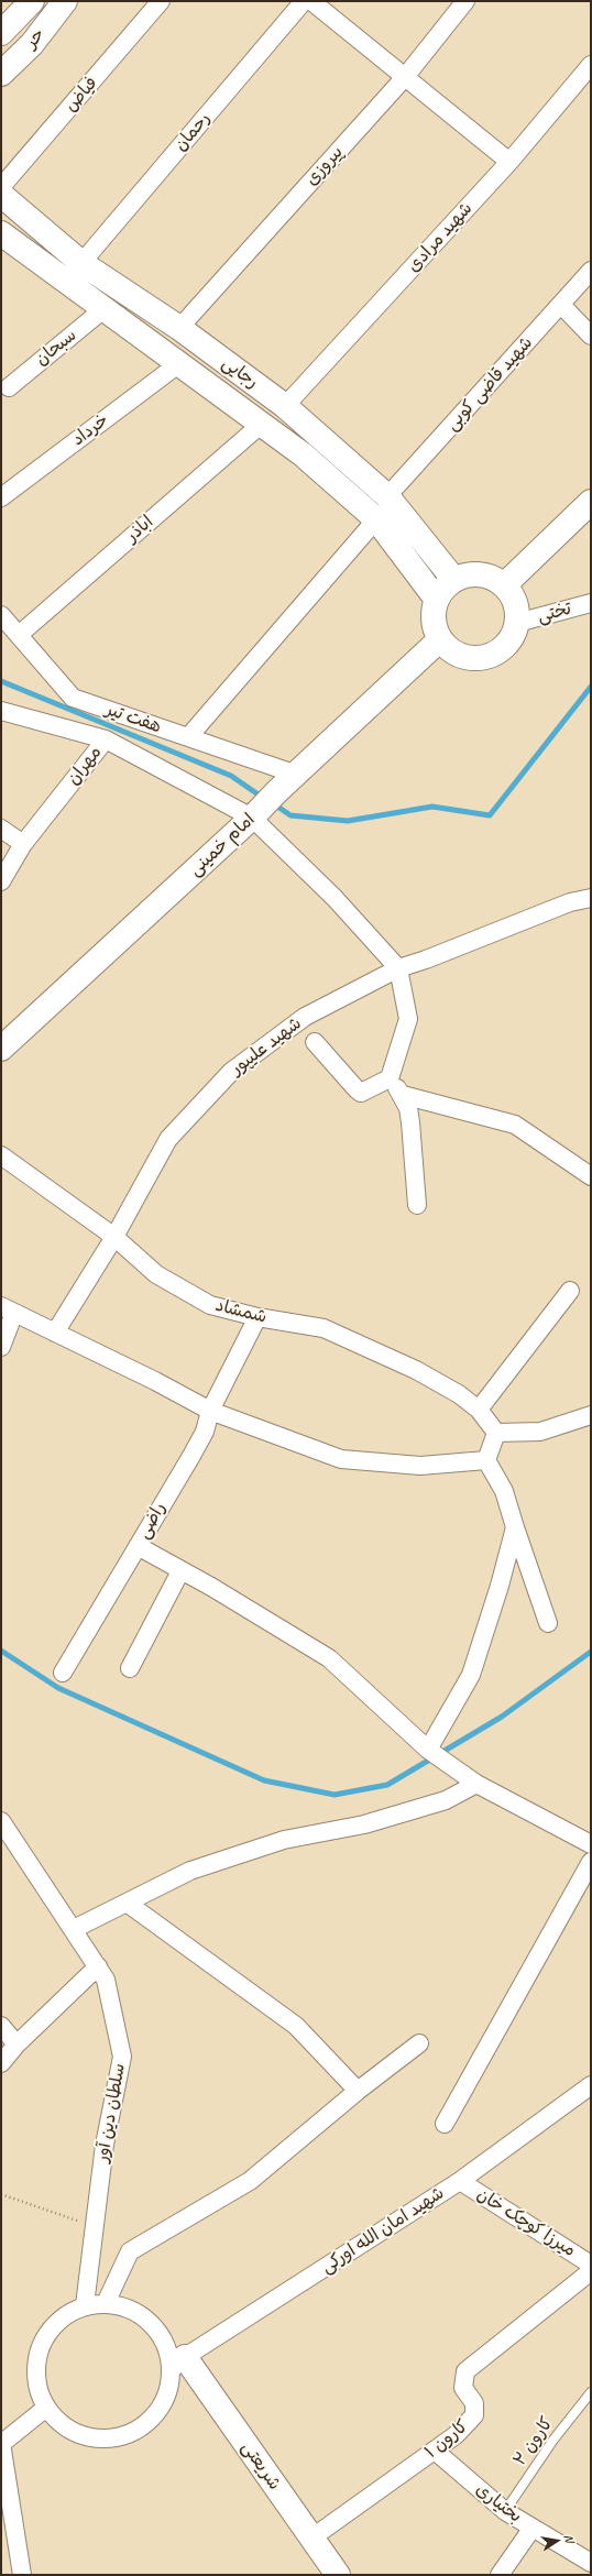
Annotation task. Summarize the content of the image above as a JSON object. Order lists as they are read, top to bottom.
{
  "streets": {
    "main road": [
      "حر",
      "رجایی",
      "امام خمینی",
      "شریعتی"
    ],
    "street": [
      "فیاض",
      "رحمان",
      "پیروزی",
      "شهید مرادی",
      "سبحان",
      "شهید قاضی کوبی",
      "خرداد",
      "اباذر",
      "تختی",
      "هفت تیر",
      "مهران",
      "شهید علیپور",
      "شمشاد",
      "راضی",
      "سلطان دین آور",
      "میرزا کوچک خان",
      "شهید امان الله اورکی",
      "کارون ۱",
      "بختیاری"
    ],
    "lane": ["کارون ۲"]
  },
  "crossings": [
    ["رحمان", "رجایی"],
    ["پیروزی", "رجایی"],
    ["شهید مرادی", "رجایی"],
    ["سبحان", "رجایی"],
    ["رجایی", "شهید قاضی کوبی"],
    ["رجایی", "خرداد"],
    ["رجایی", "اباذر"],
    ["رجایی", "تختی"],
    ["رجایی", "امام خمینی"],
    ["اباذر", "هفت تیر"],
    ["تختی", "امام خمینی"],
    ["هفت تیر", "امام خمینی"],
    ["شهید علیپور", "شمشاد"],
    ["شمشاد", "راضی"],
    ["سلطان دین آور", "شهید امان الله اورکی"],
    ["سلطان دین آور", "شریعتی"],
    ["میرزا کوچک خان", "شهید امان الله اورکی"],
    ["شهید امان الله اورکی", "شریعتی"],
    ["کارون ۱", "شریعتی"],
    ["کارون ۱", "بختیاری"],
    ["کارون ۲", "بختیاری"]
  ],
  "north": "right"
}
